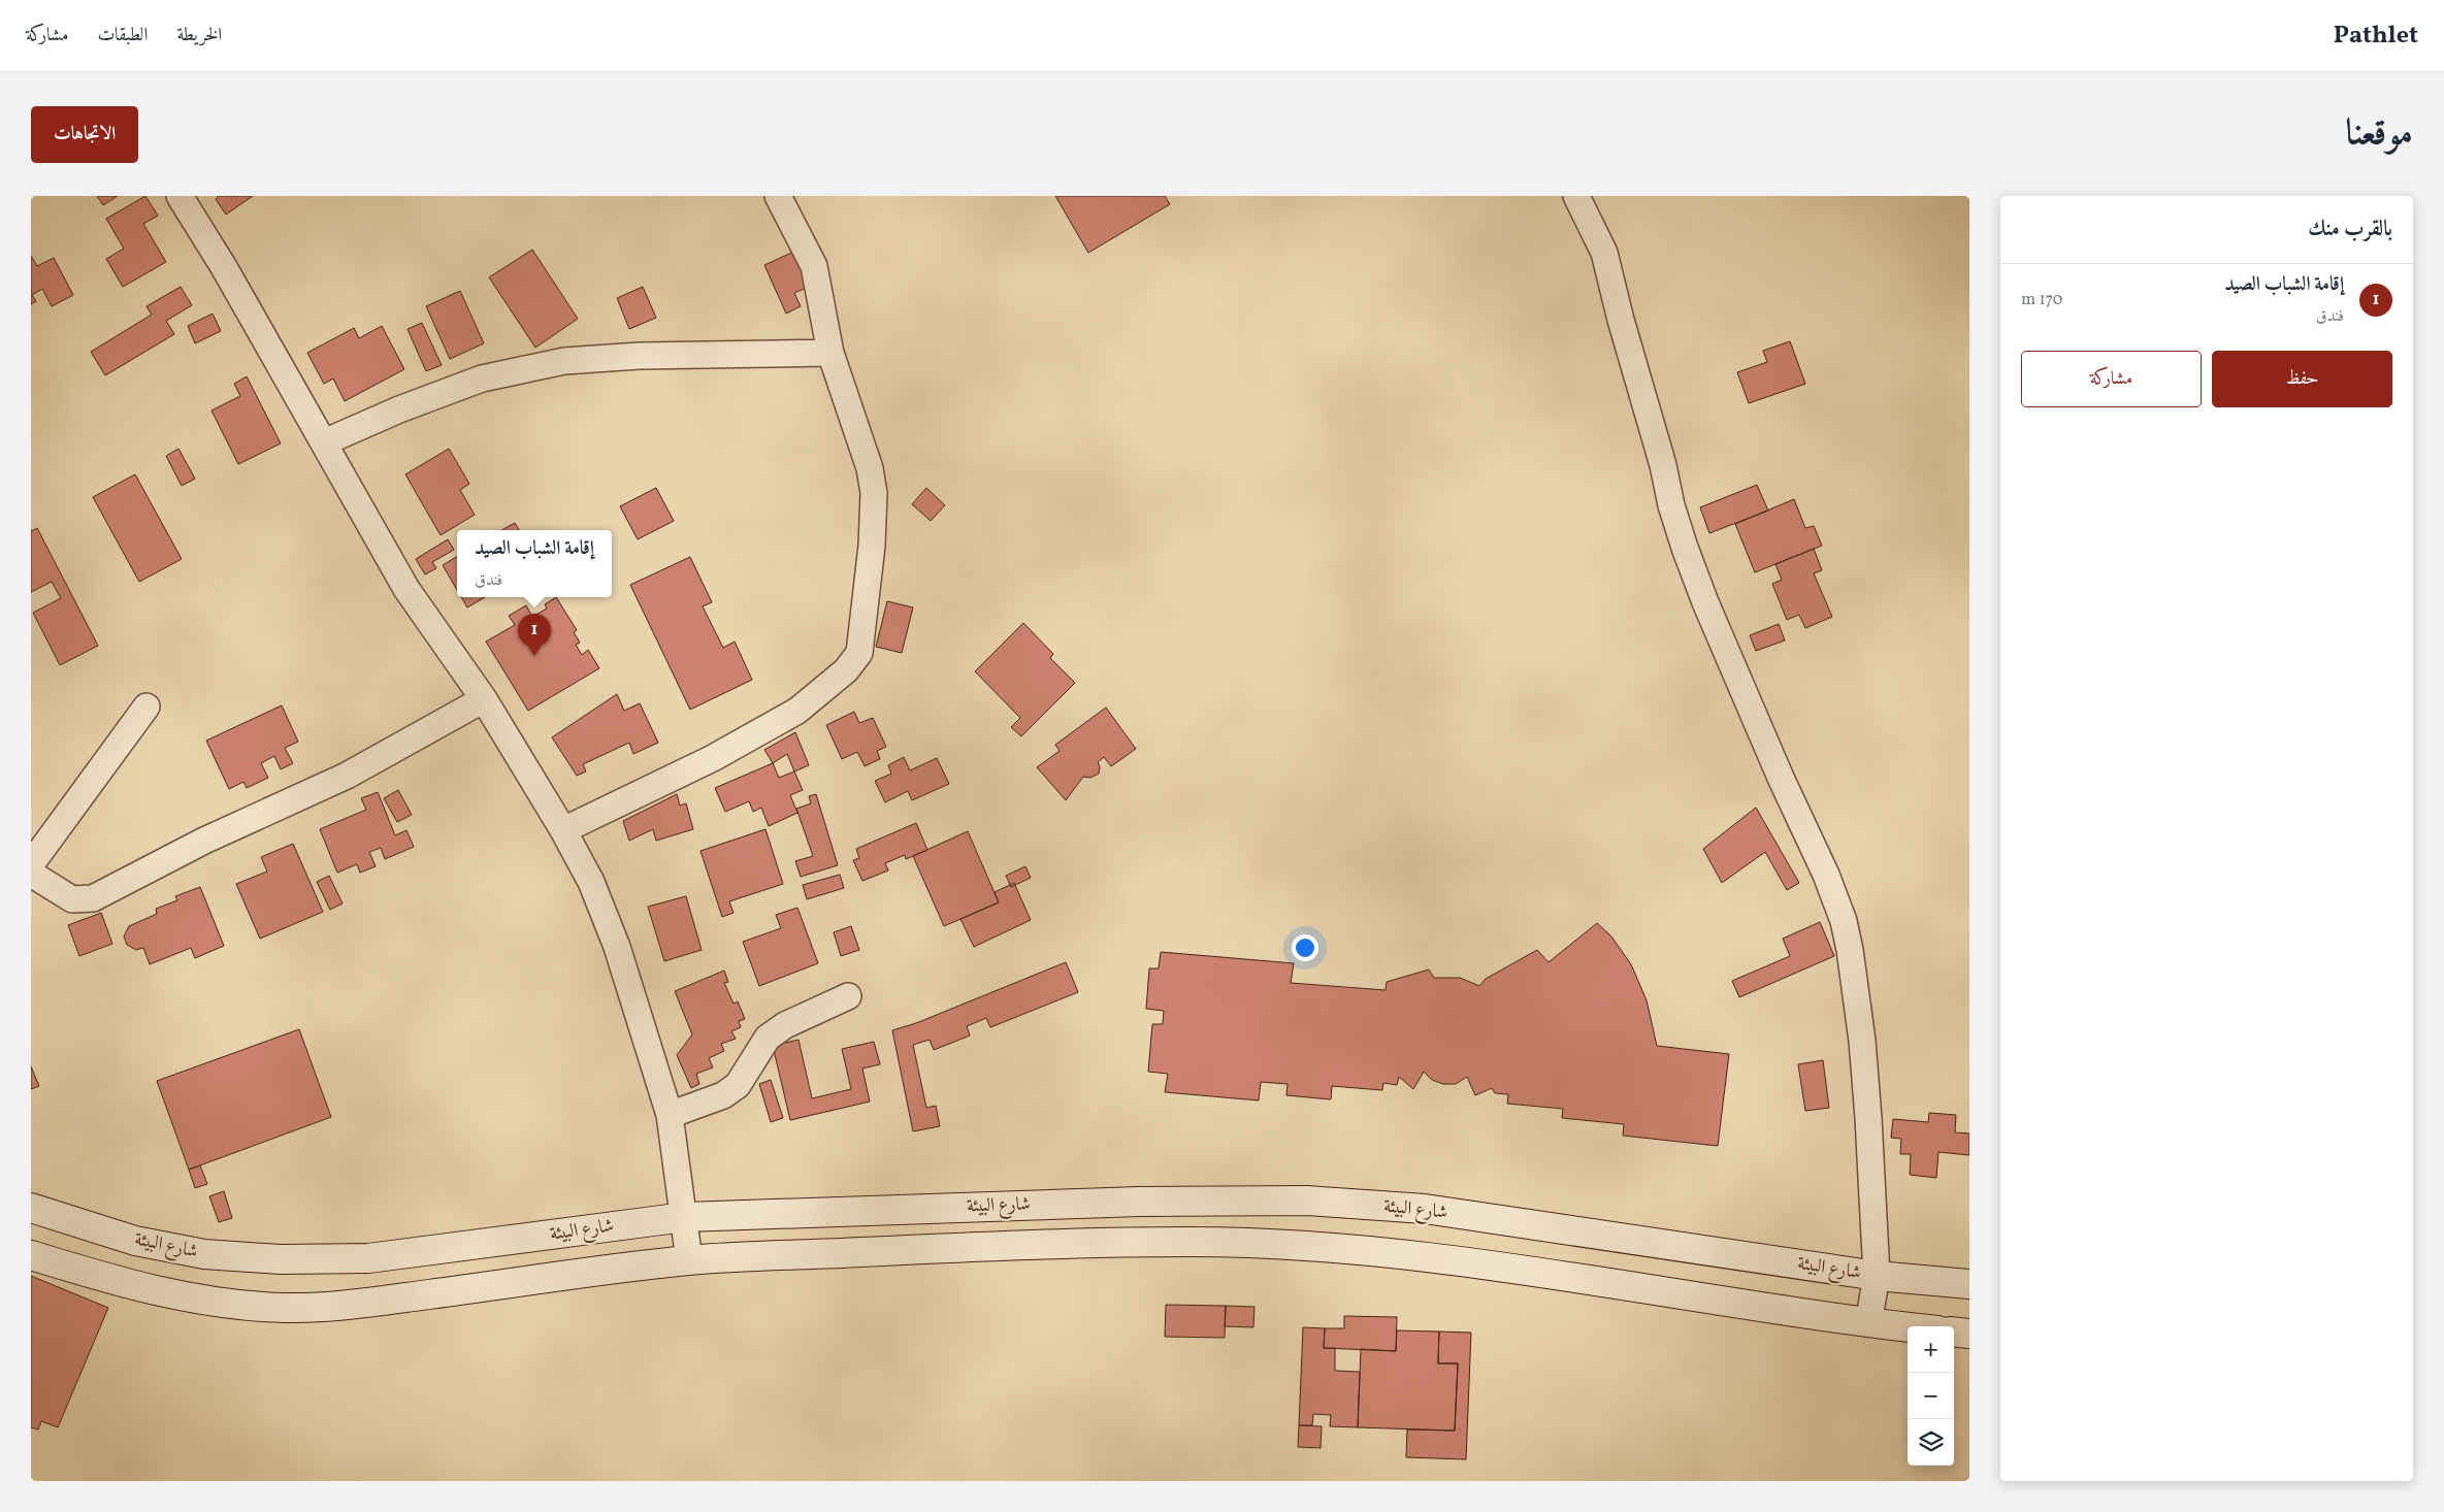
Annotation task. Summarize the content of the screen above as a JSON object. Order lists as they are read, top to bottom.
{
  "streets": {
    "main road": ["شارع البيئة"]
  },
  "page": {
    "header": "Pathlet",
    "nav": ["الخريطة", "الطبقات", "مشاركة"],
    "title": "موقعنا",
    "buttons": [
      "الاتجاهات",
      ["حفظ", "مشاركة"]
    ],
    "heading": "بالقرب منك",
    "list": [
      {
        "mark": "1",
        "name": "إقامة الشباب الصيد",
        "note": "فندق",
        "value": "170 m"
      }
    ],
    "popup": ["إقامة الشباب الصيد", "فندق"],
    "pins": "1",
    "map_buttons": ["+", "−"]
  }
}
